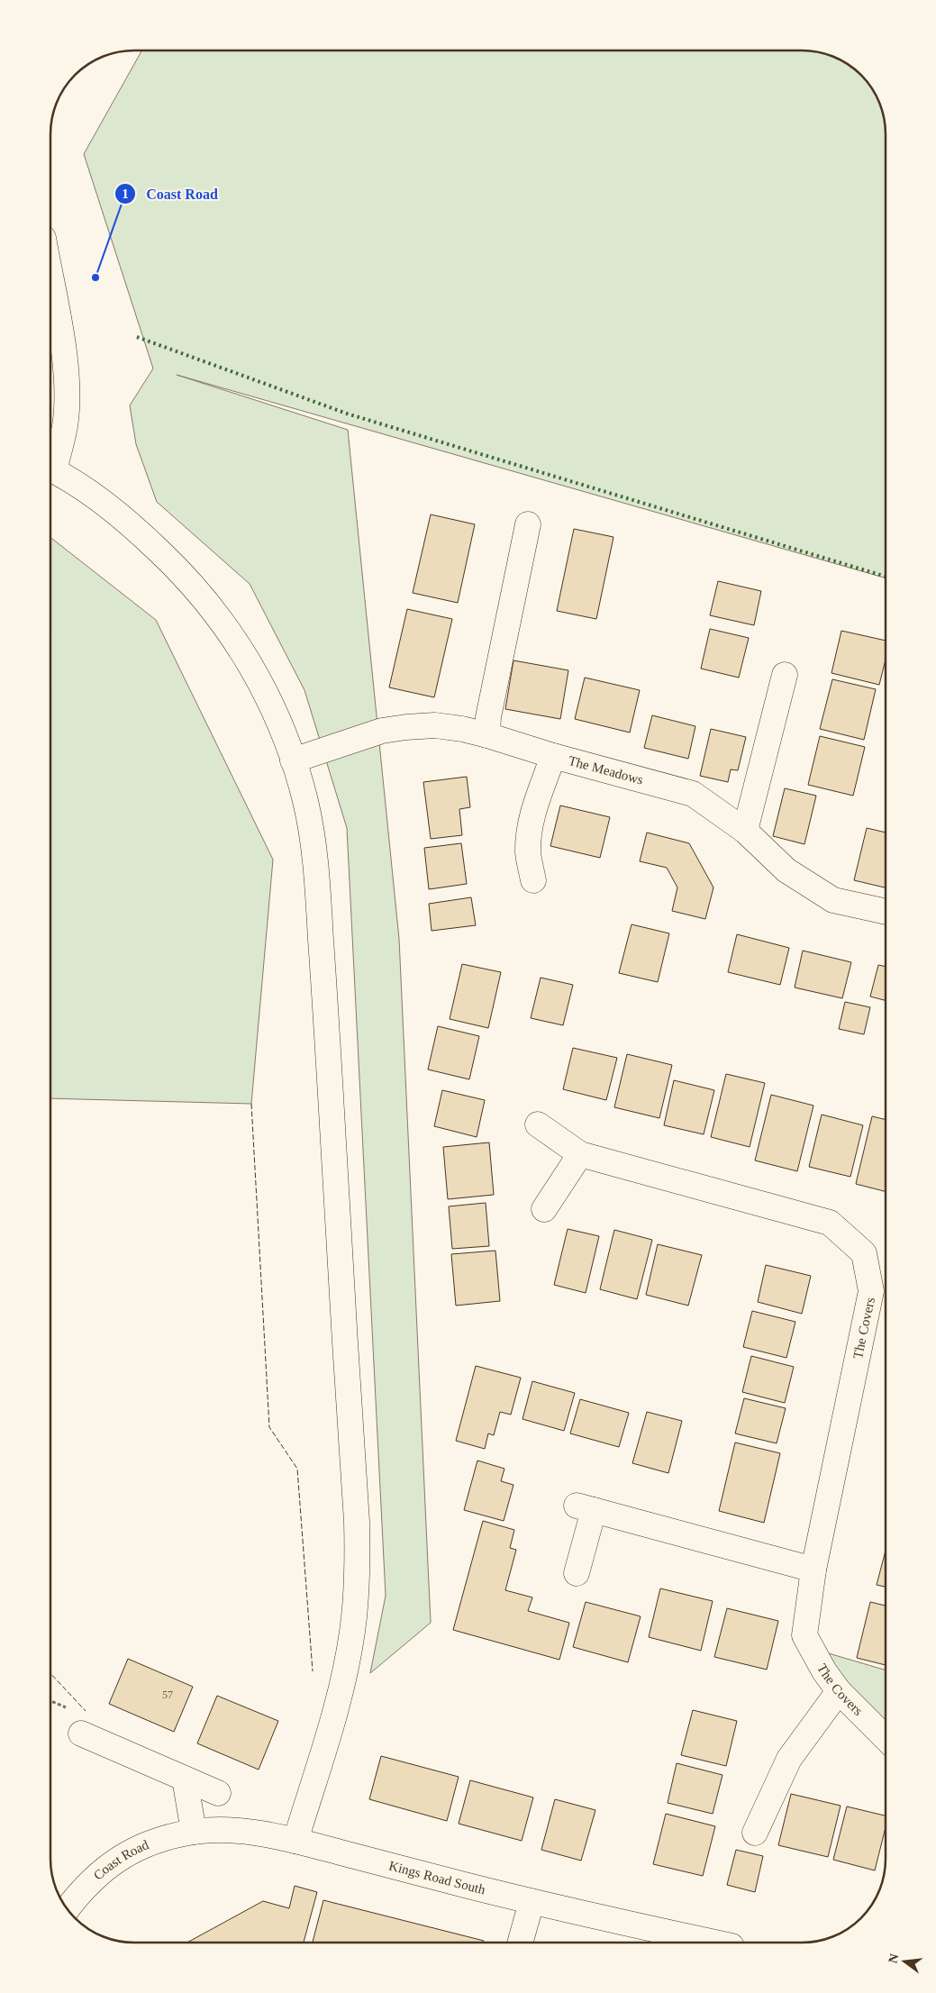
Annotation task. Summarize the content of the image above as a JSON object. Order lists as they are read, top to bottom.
{
  "streets": {
    "street": [
      "The Meadows",
      "The Covers",
      "Coast Road",
      "Kings Road South"
    ]
  },
  "crossings": [
    ["Coast Road", "Kings Road South"]
  ],
  "places": ["Coast Road"],
  "house_numbers": ["57"],
  "north": "left"
}
